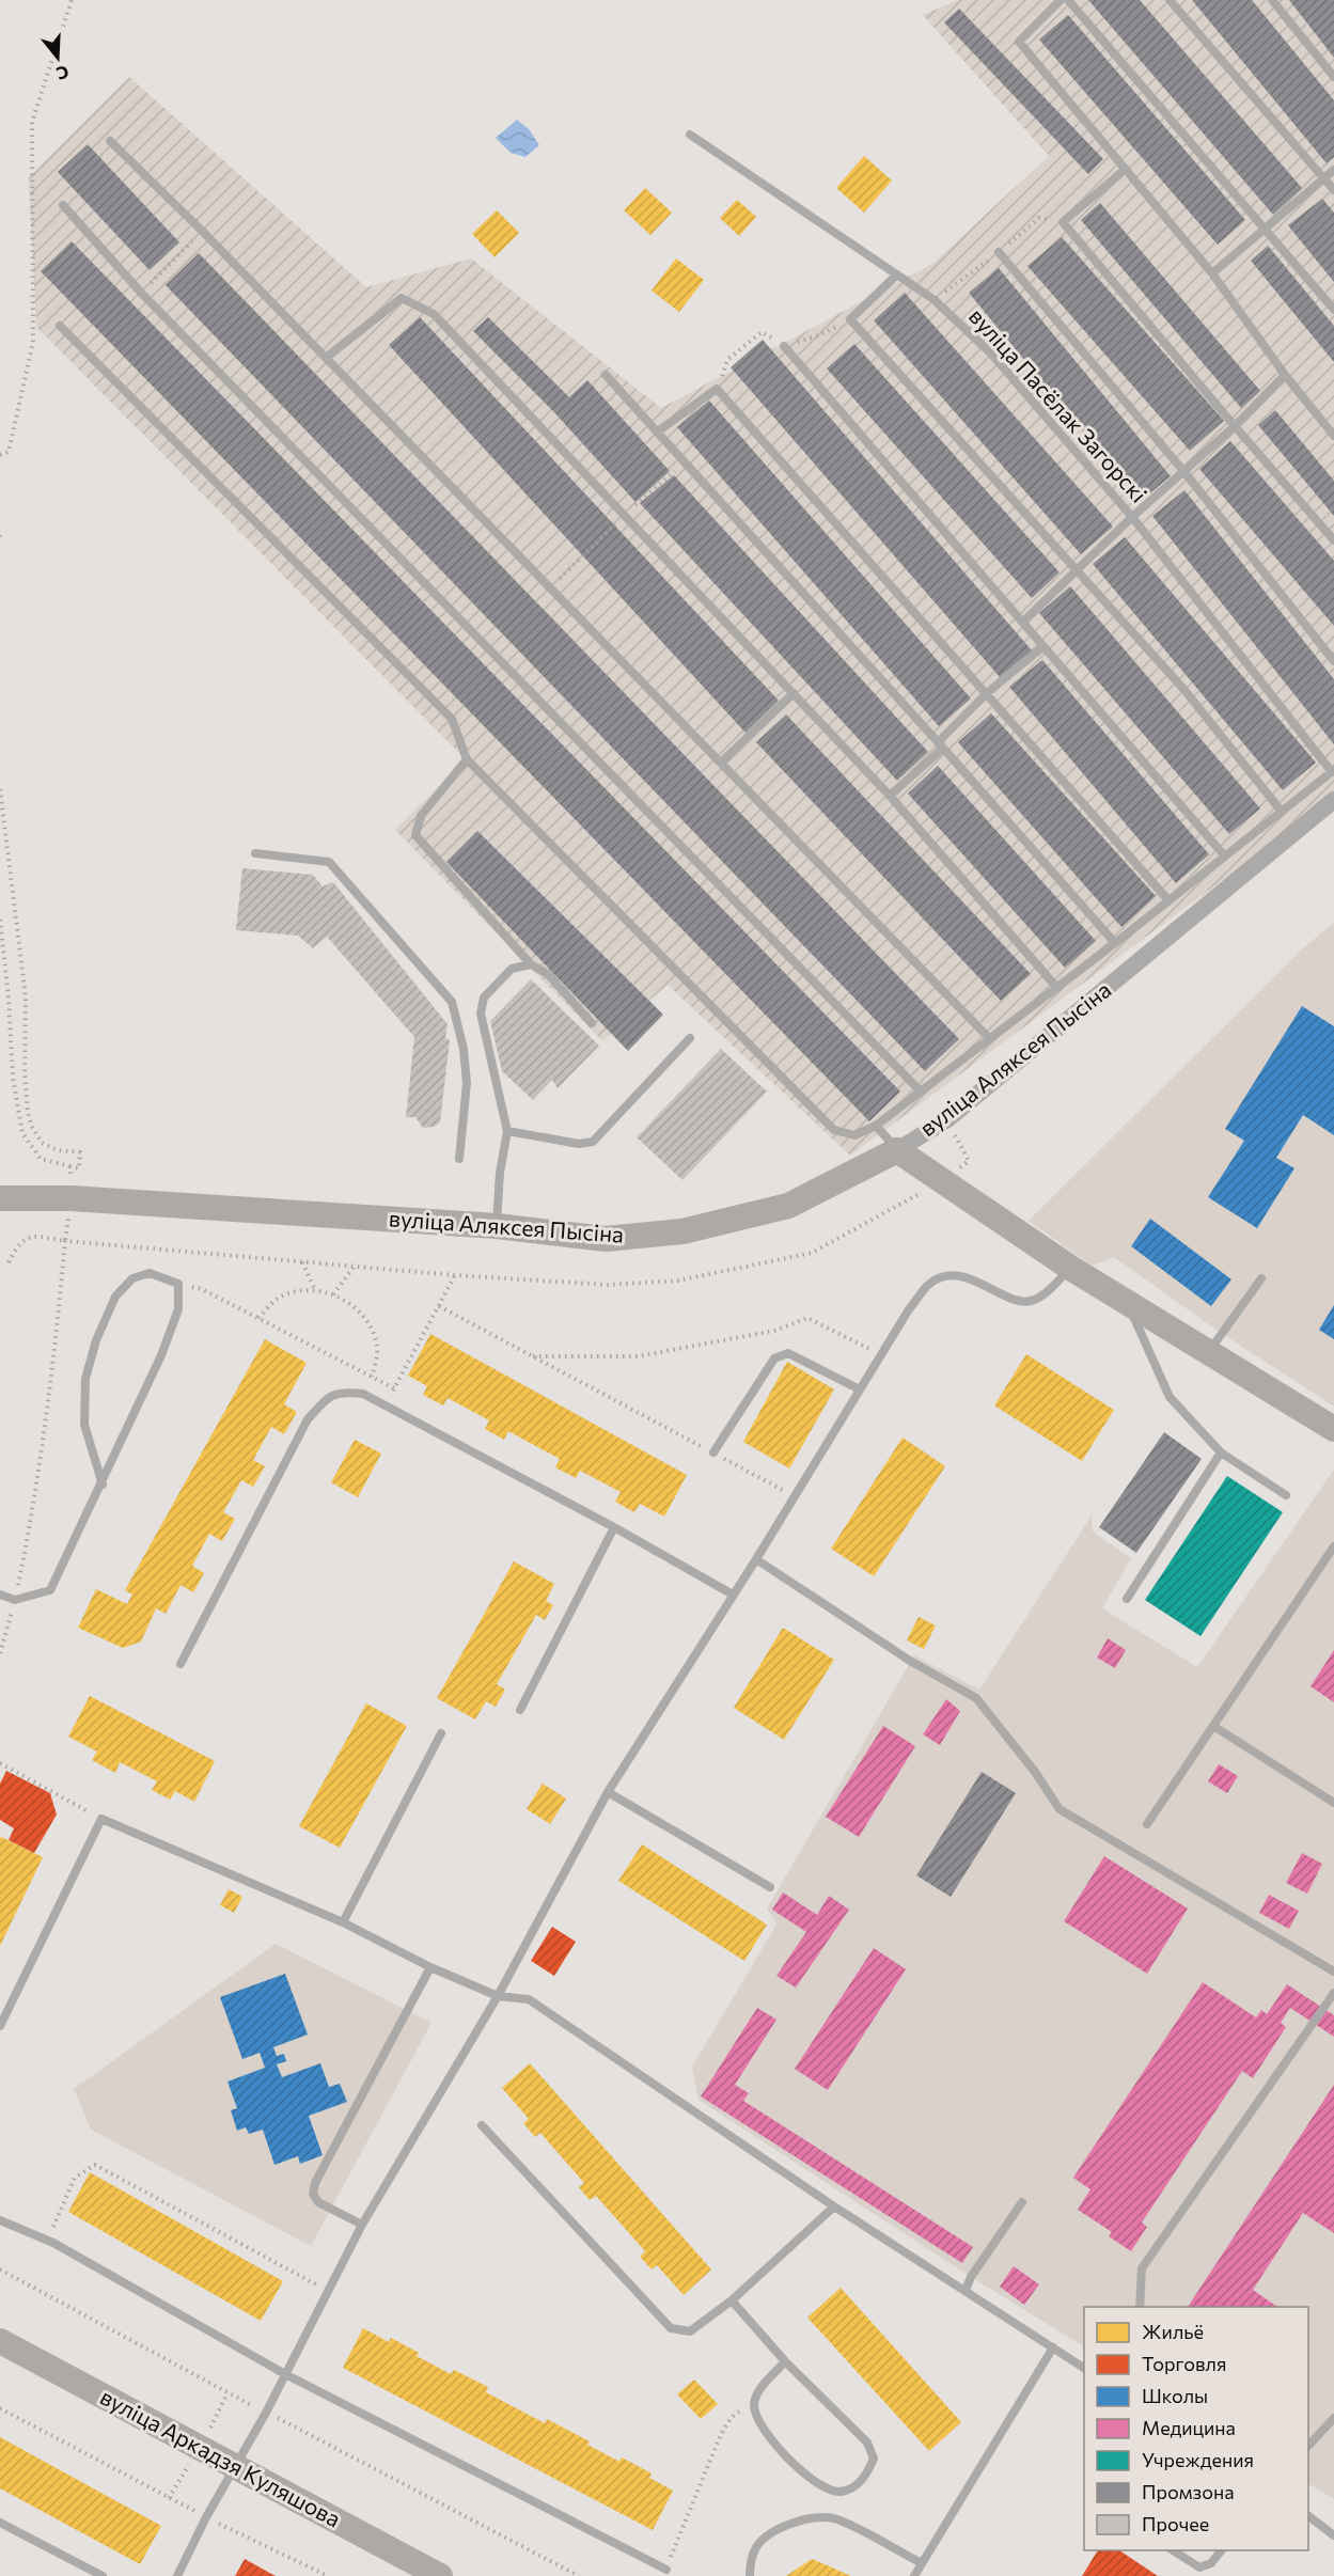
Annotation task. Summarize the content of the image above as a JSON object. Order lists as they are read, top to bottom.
{
  "streets": {
    "main road": ["вуліца Аляксея Пысіна", "вуліца Аркадзя Куляшова"],
    "lane": ["вуліца Пасёлак Загорскі"]
  },
  "legend": [
    "Жильё",
    "Торговля",
    "Школы",
    "Медицина",
    "Учреждения",
    "Промзона",
    "Прочее"
  ],
  "north": "bottom"
}
